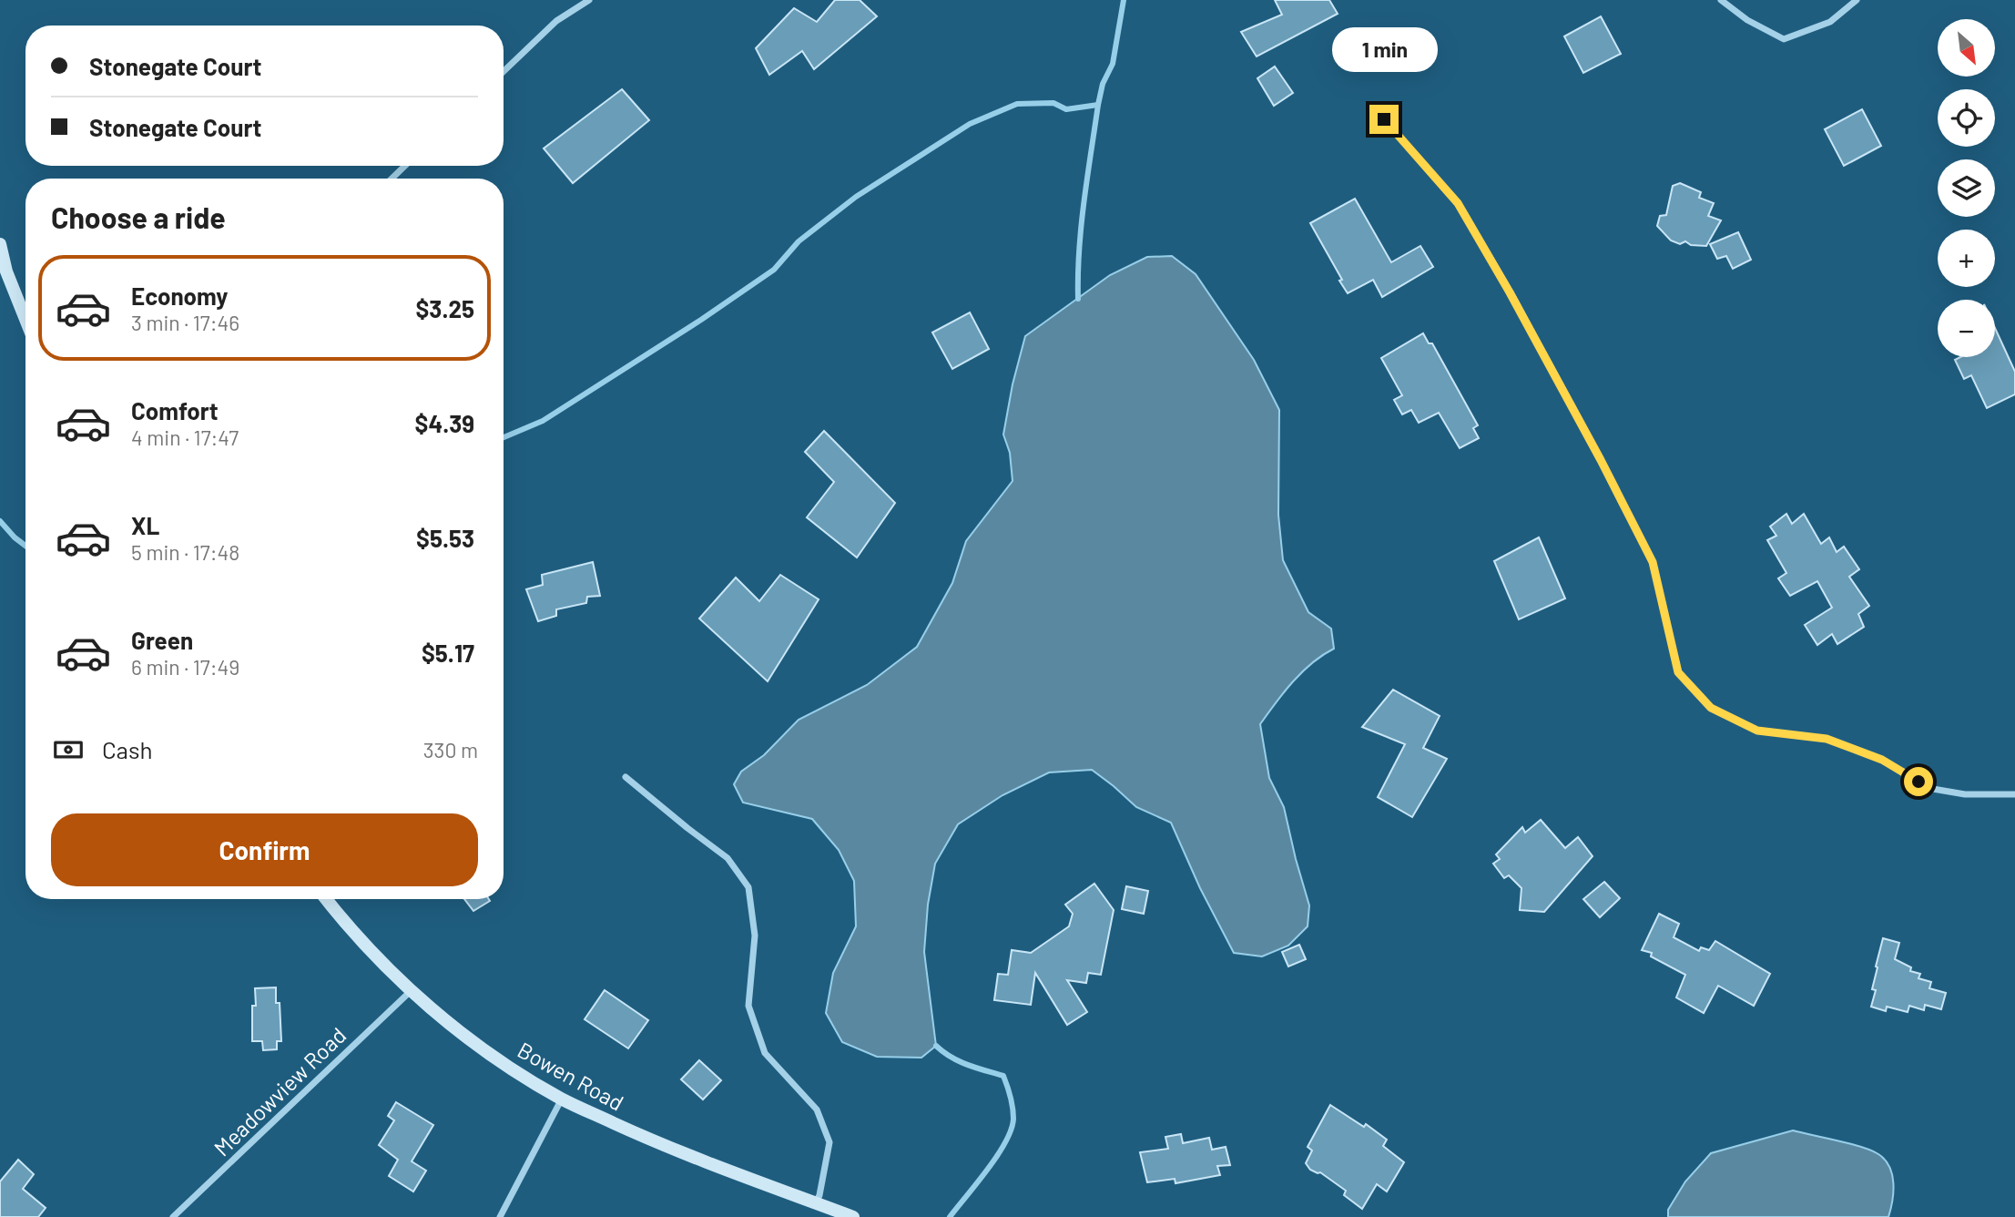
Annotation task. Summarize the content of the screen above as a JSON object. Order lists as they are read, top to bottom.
{
  "streets": {
    "street": ["Bowen Road", "Meadowview Road"]
  },
  "crossings": [
    ["Bowen Road", "Meadowview Road"]
  ],
  "north": "bottom right",
  "page": {
    "map_buttons": ["+", "−"],
    "banner": ["Stonegate Court", "Stonegate Court"],
    "bubble": "1 min",
    "heading": "Choose a ride",
    "list": [
      {
        "name": "Economy",
        "note": "3 min · 17:46",
        "value": "$3.25"
      },
      {
        "name": "Comfort",
        "note": "4 min · 17:47",
        "value": "$4.39"
      },
      {
        "name": "XL",
        "note": "5 min · 17:48",
        "value": "$5.53"
      },
      {
        "name": "Green",
        "note": "6 min · 17:49",
        "value": "$5.17"
      }
    ],
    "pay": ["Cash", "330 m"],
    "buttons": "Confirm"
  }
}
